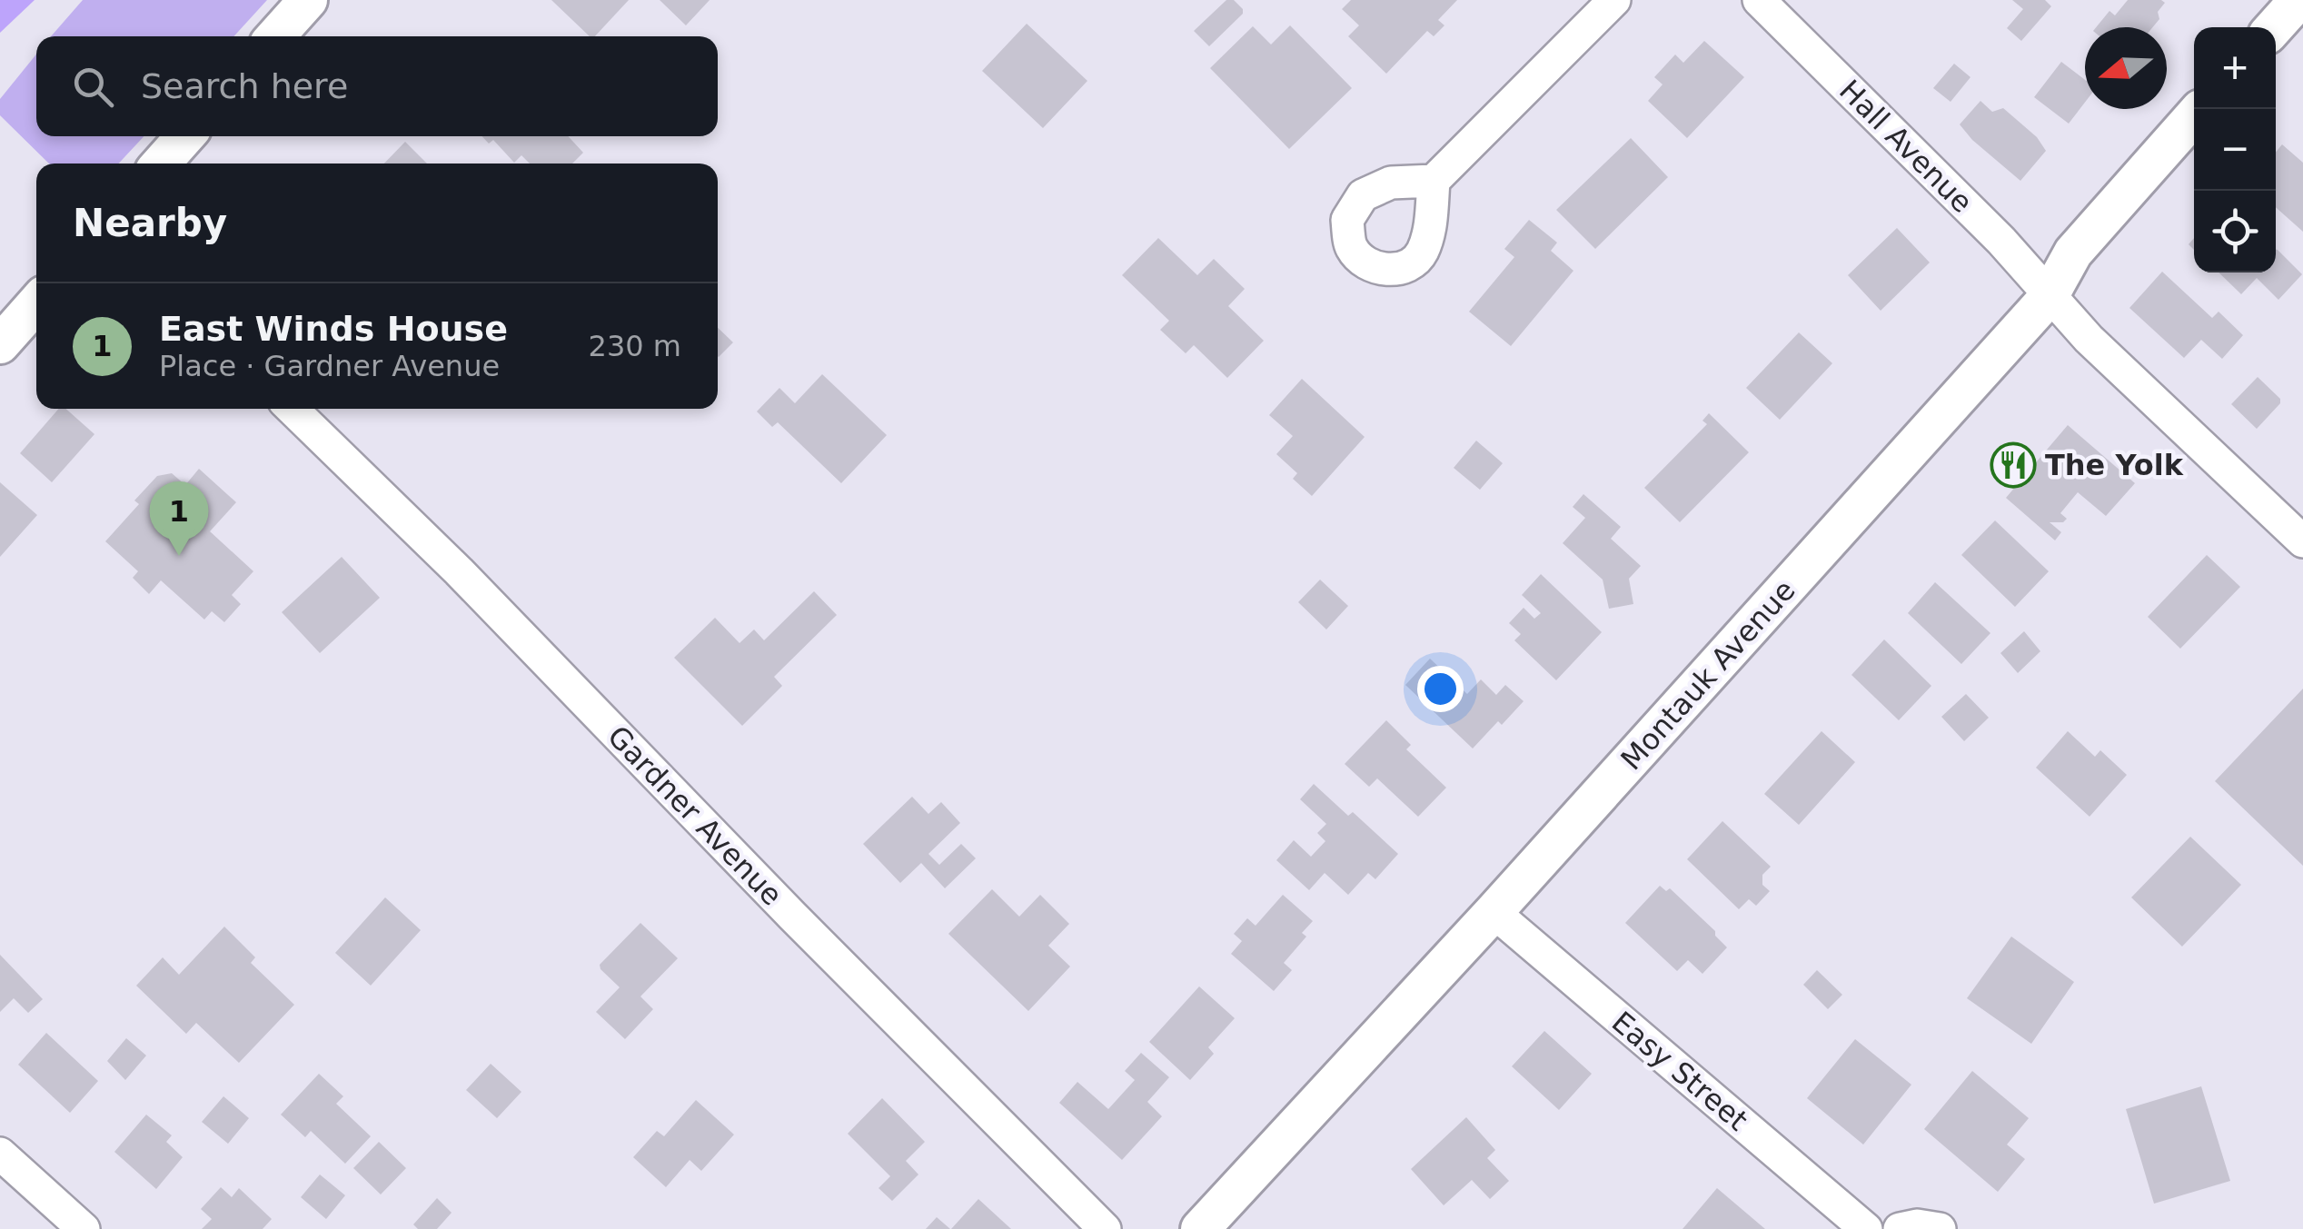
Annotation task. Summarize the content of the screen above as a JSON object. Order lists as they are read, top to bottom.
{
  "streets": {
    "street": [
      "Hall Avenue",
      "Montauk Avenue",
      "Gardner Avenue",
      "Easy Street"
    ]
  },
  "crossings": [
    ["Hall Avenue", "Montauk Avenue"],
    ["Montauk Avenue", "Easy Street"]
  ],
  "places": {
    "restaurant": ["The Yolk"]
  },
  "north": "left",
  "page": {
    "map_buttons": ["+", "−"],
    "search": "Search here",
    "heading": "Nearby",
    "list": [
      {
        "mark": "1",
        "name": "East Winds House",
        "note": "Place · Gardner Avenue",
        "value": "230 m"
      }
    ],
    "pins": "1"
  }
}
